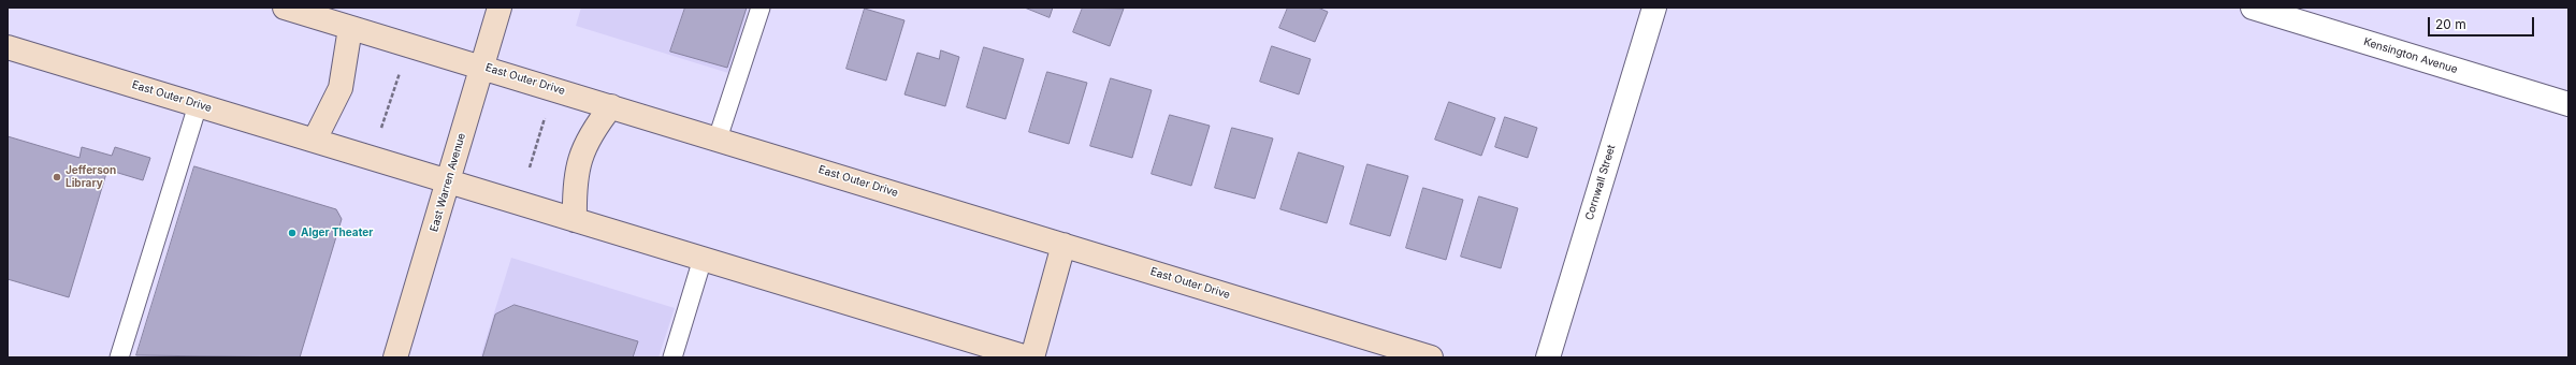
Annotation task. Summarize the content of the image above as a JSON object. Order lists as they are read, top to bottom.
{
  "streets": {
    "street": [
      "Kensington Avenue",
      "East Outer Drive",
      "East Warren Avenue",
      "Cornwall Street"
    ]
  },
  "crossings": [
    ["East Outer Drive", "East Warren Avenue"]
  ],
  "places": ["Jefferson Library", "Alger Theater"],
  "scale_bar": "20 m"
}
